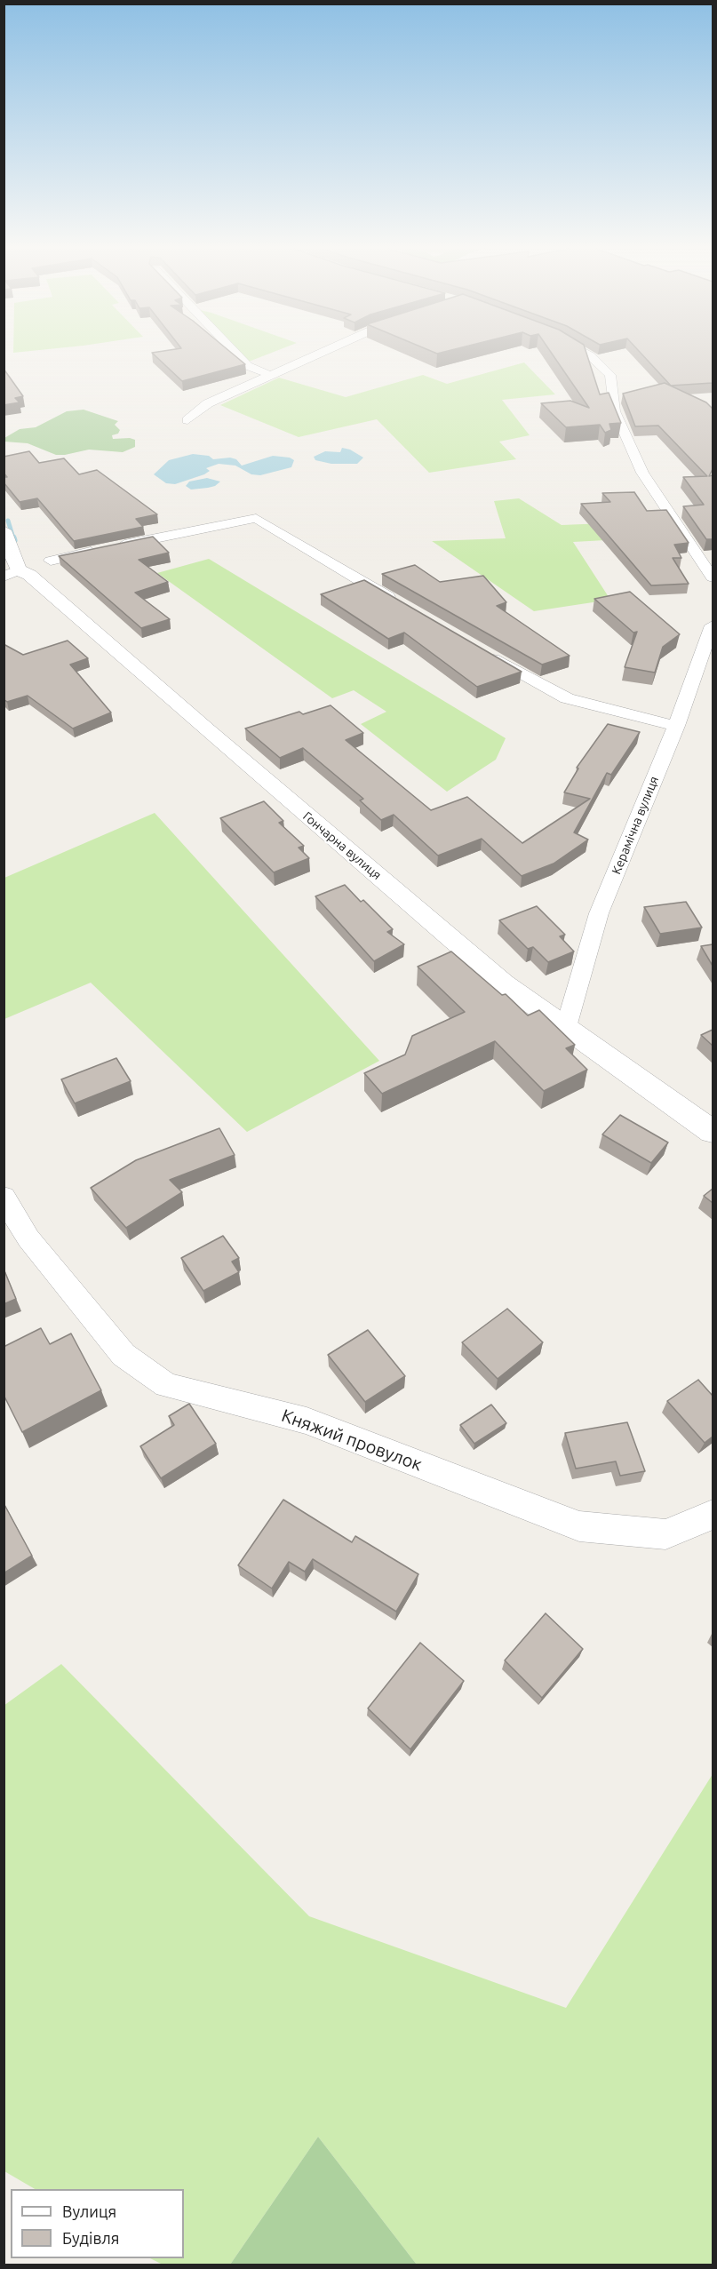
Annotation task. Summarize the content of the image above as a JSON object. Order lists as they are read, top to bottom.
{
  "streets": {
    "street": ["Керамічна вулиця", "Гончарна вулиця", "Княжий провулок"]
  },
  "crossings": [
    ["Керамічна вулиця", "Гончарна вулиця"]
  ],
  "legend": ["Вулиця", "Будівля"]
}
